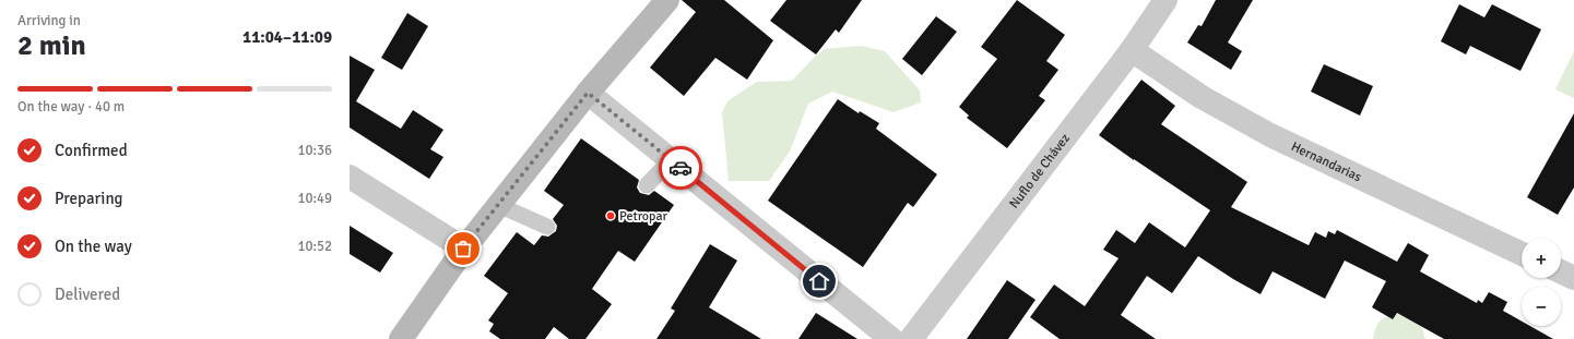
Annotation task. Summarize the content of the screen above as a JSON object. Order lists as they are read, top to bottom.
{
  "streets": {
    "street": ["Hernandarias", "Nuflo de Chávez"]
  },
  "crossings": [
    ["Hernandarias", "Nuflo de Chávez"]
  ],
  "places": ["Petropar"],
  "page": {
    "heading": ["2 min", "Arriving in", "11:04–11:09"],
    "bar": "On the way · 40 m",
    "list": [
      ["Confirmed", "10:36"],
      ["Preparing", "10:49"],
      ["On the way", "10:52"],
      "Delivered"
    ],
    "map_buttons": ["+", "−"]
  }
}
